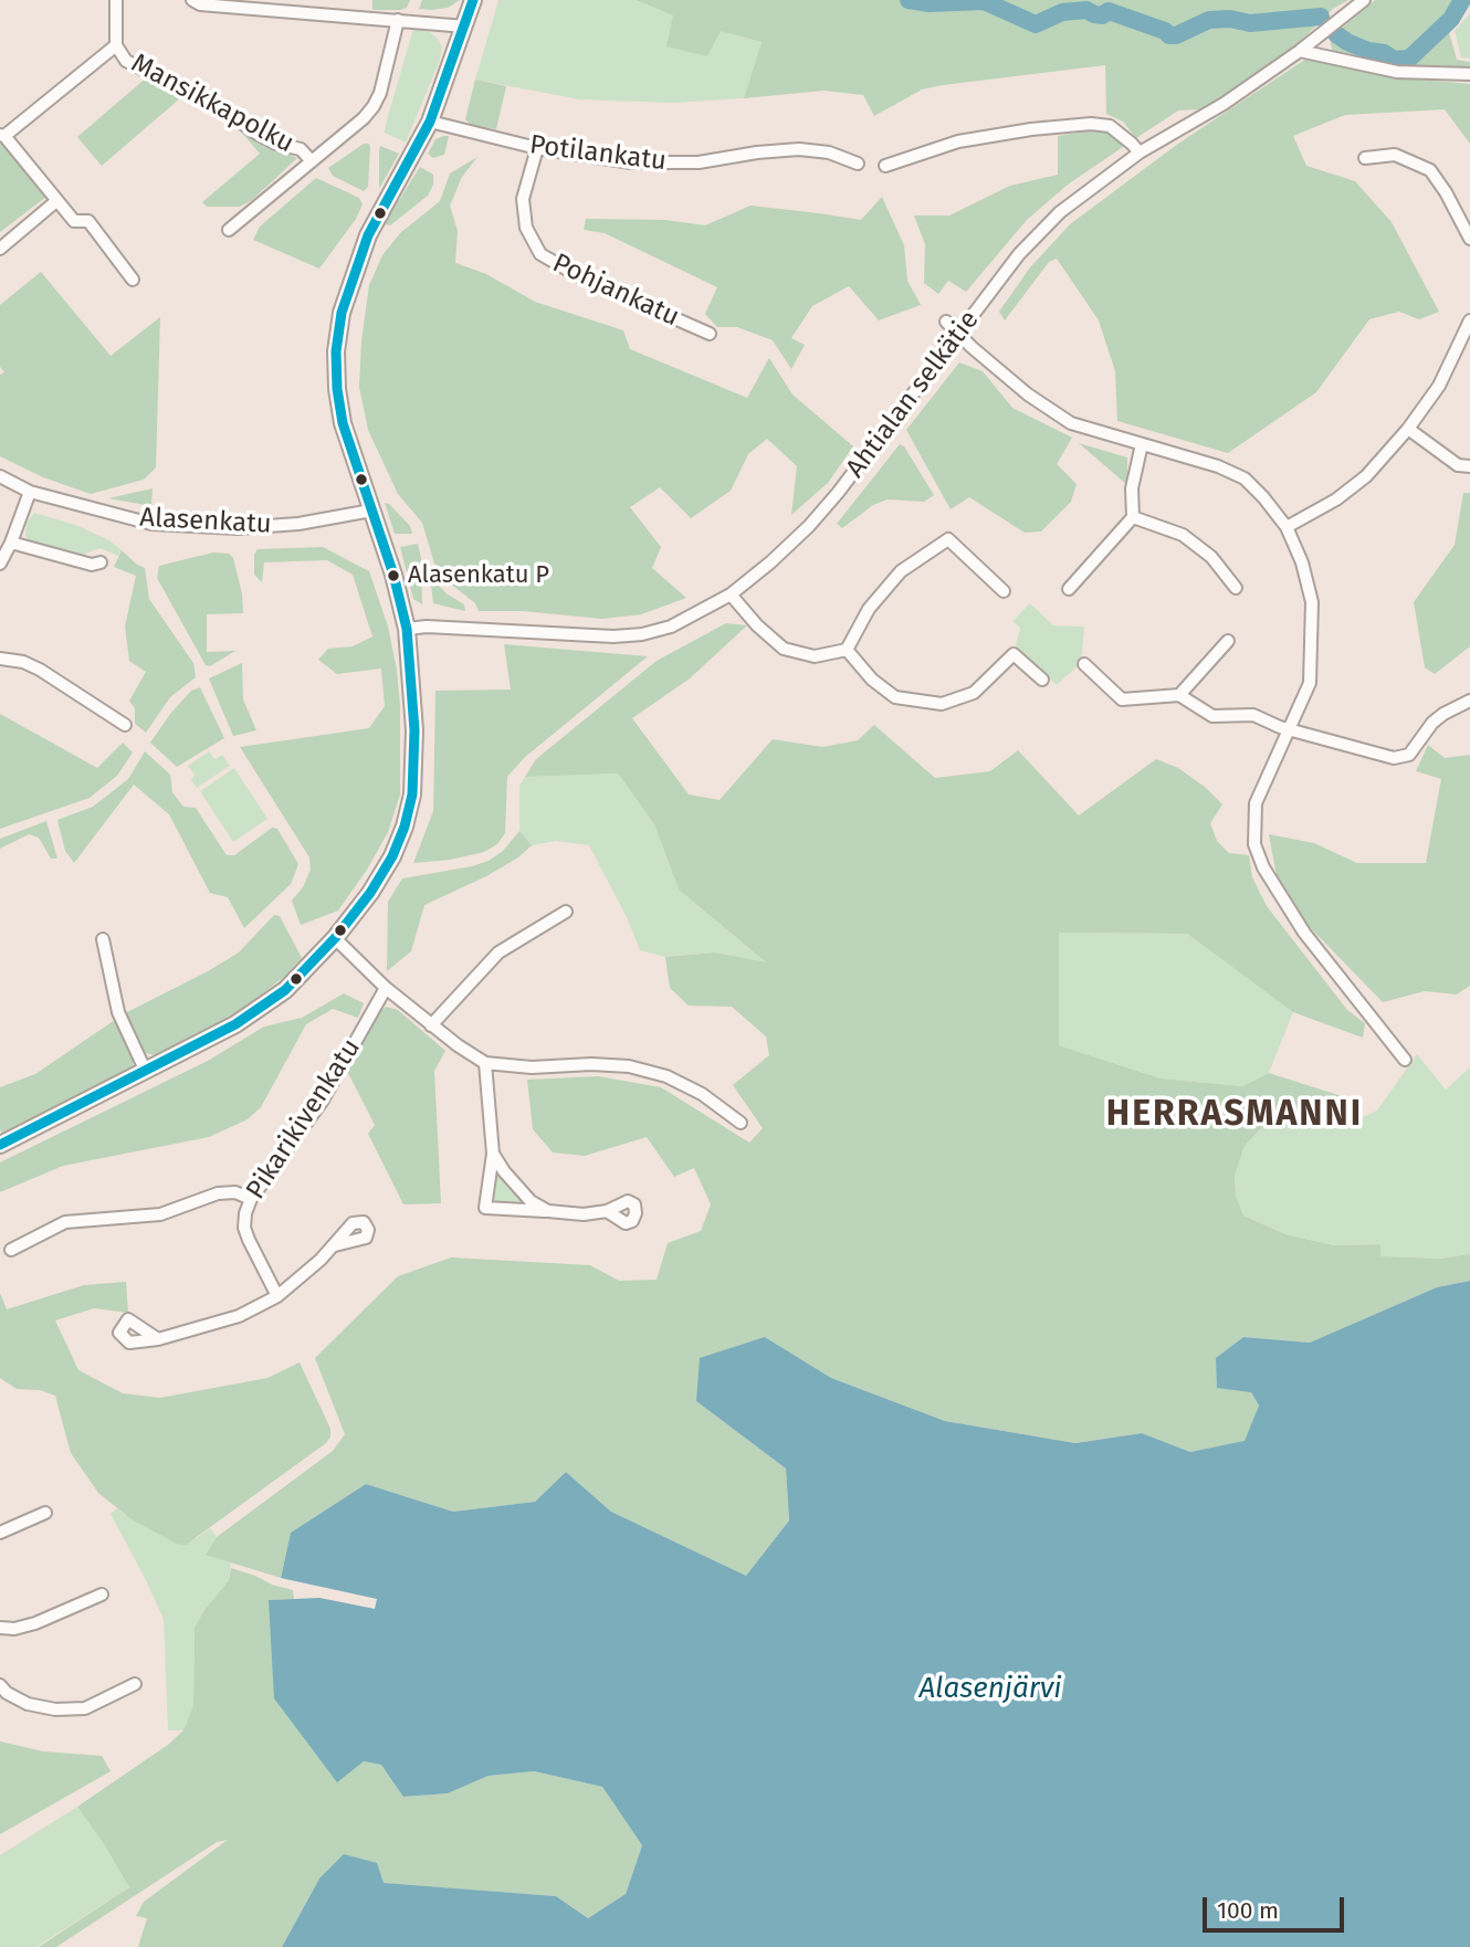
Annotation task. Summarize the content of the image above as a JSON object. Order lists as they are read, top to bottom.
{
  "streets": {
    "street": [
      "Mansikkapolku",
      "Potilankatu",
      "Pohjankatu",
      "Ahtialan selkätie",
      "Alasenkatu",
      "Pikarikivenkatu"
    ]
  },
  "crossings": [
    ["Potilankatu", "Pohjankatu"]
  ],
  "districts": ["HERRASMANNI"],
  "water": ["Alasenjärvi"],
  "places": ["Alasenkatu P"],
  "scale_bar": "100 m"
}
